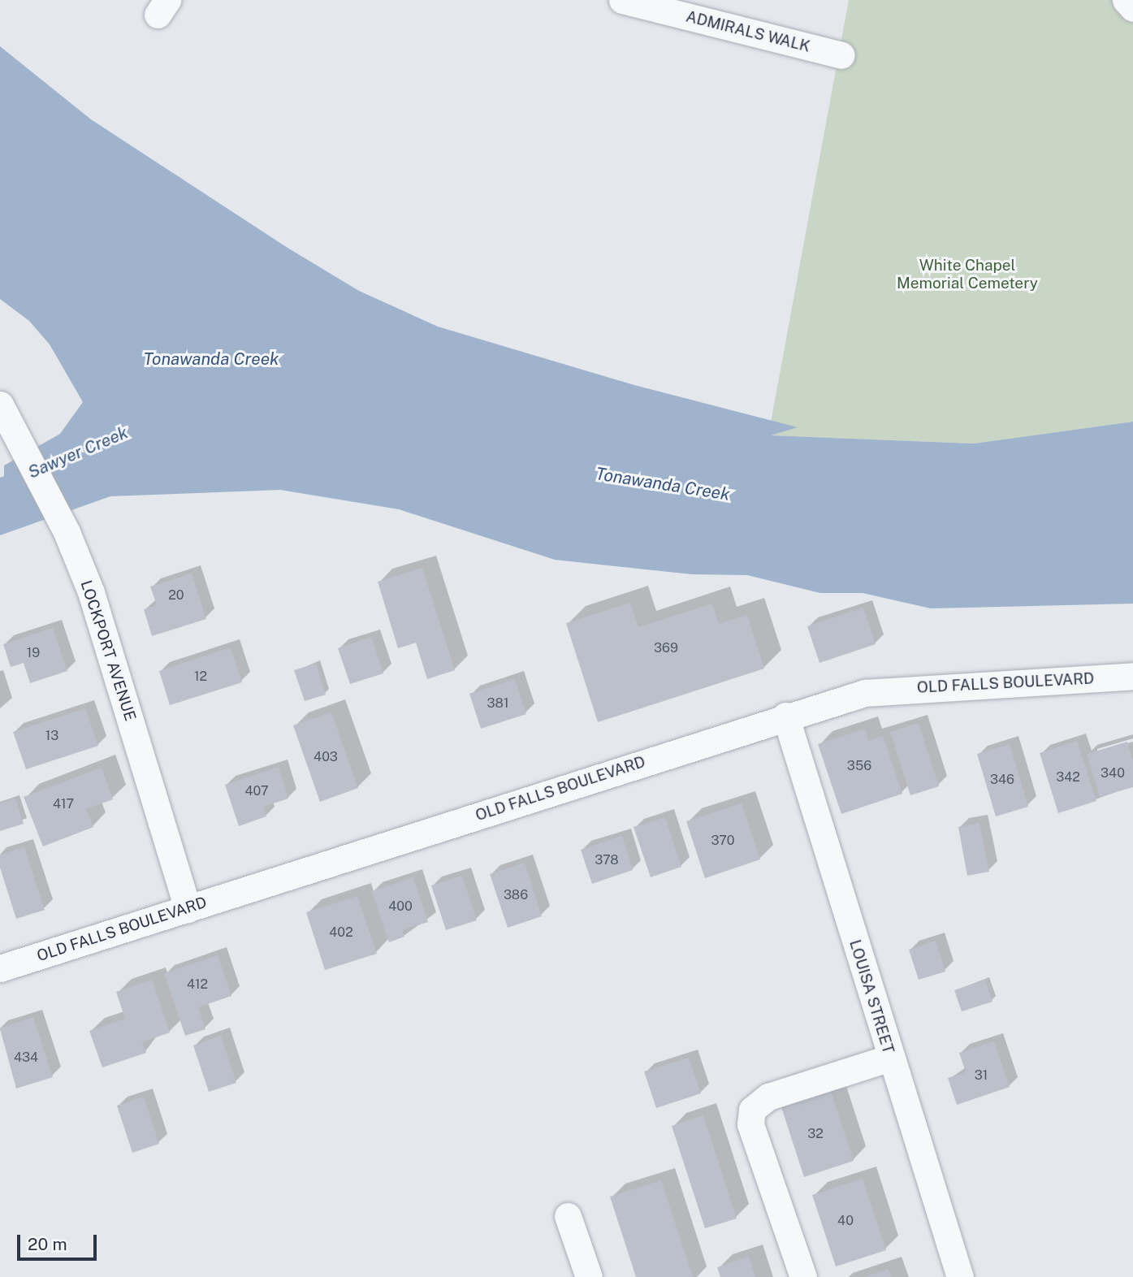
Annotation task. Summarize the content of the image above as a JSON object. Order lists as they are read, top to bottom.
{
  "streets": {
    "street": [
      "ADMIRALS WALK",
      "LOCKPORT AVENUE",
      "OLD FALLS BOULEVARD",
      "LOUISA STREET"
    ]
  },
  "crossings": [
    ["LOCKPORT AVENUE", "OLD FALLS BOULEVARD"],
    ["OLD FALLS BOULEVARD", "LOUISA STREET"]
  ],
  "water": ["Tonawanda Creek", "Sawyer Creek"],
  "parks": ["White Chapel Memorial Cemetery"],
  "house_numbers": [
    "20",
    "369",
    "19",
    "12",
    "381",
    "13",
    "403",
    "356",
    "340",
    "342",
    "346",
    "407",
    "417",
    "370",
    "378",
    "386",
    "400",
    "402",
    "412",
    "434",
    "31",
    "32",
    "40"
  ],
  "scale_bar": "20 m"
}
